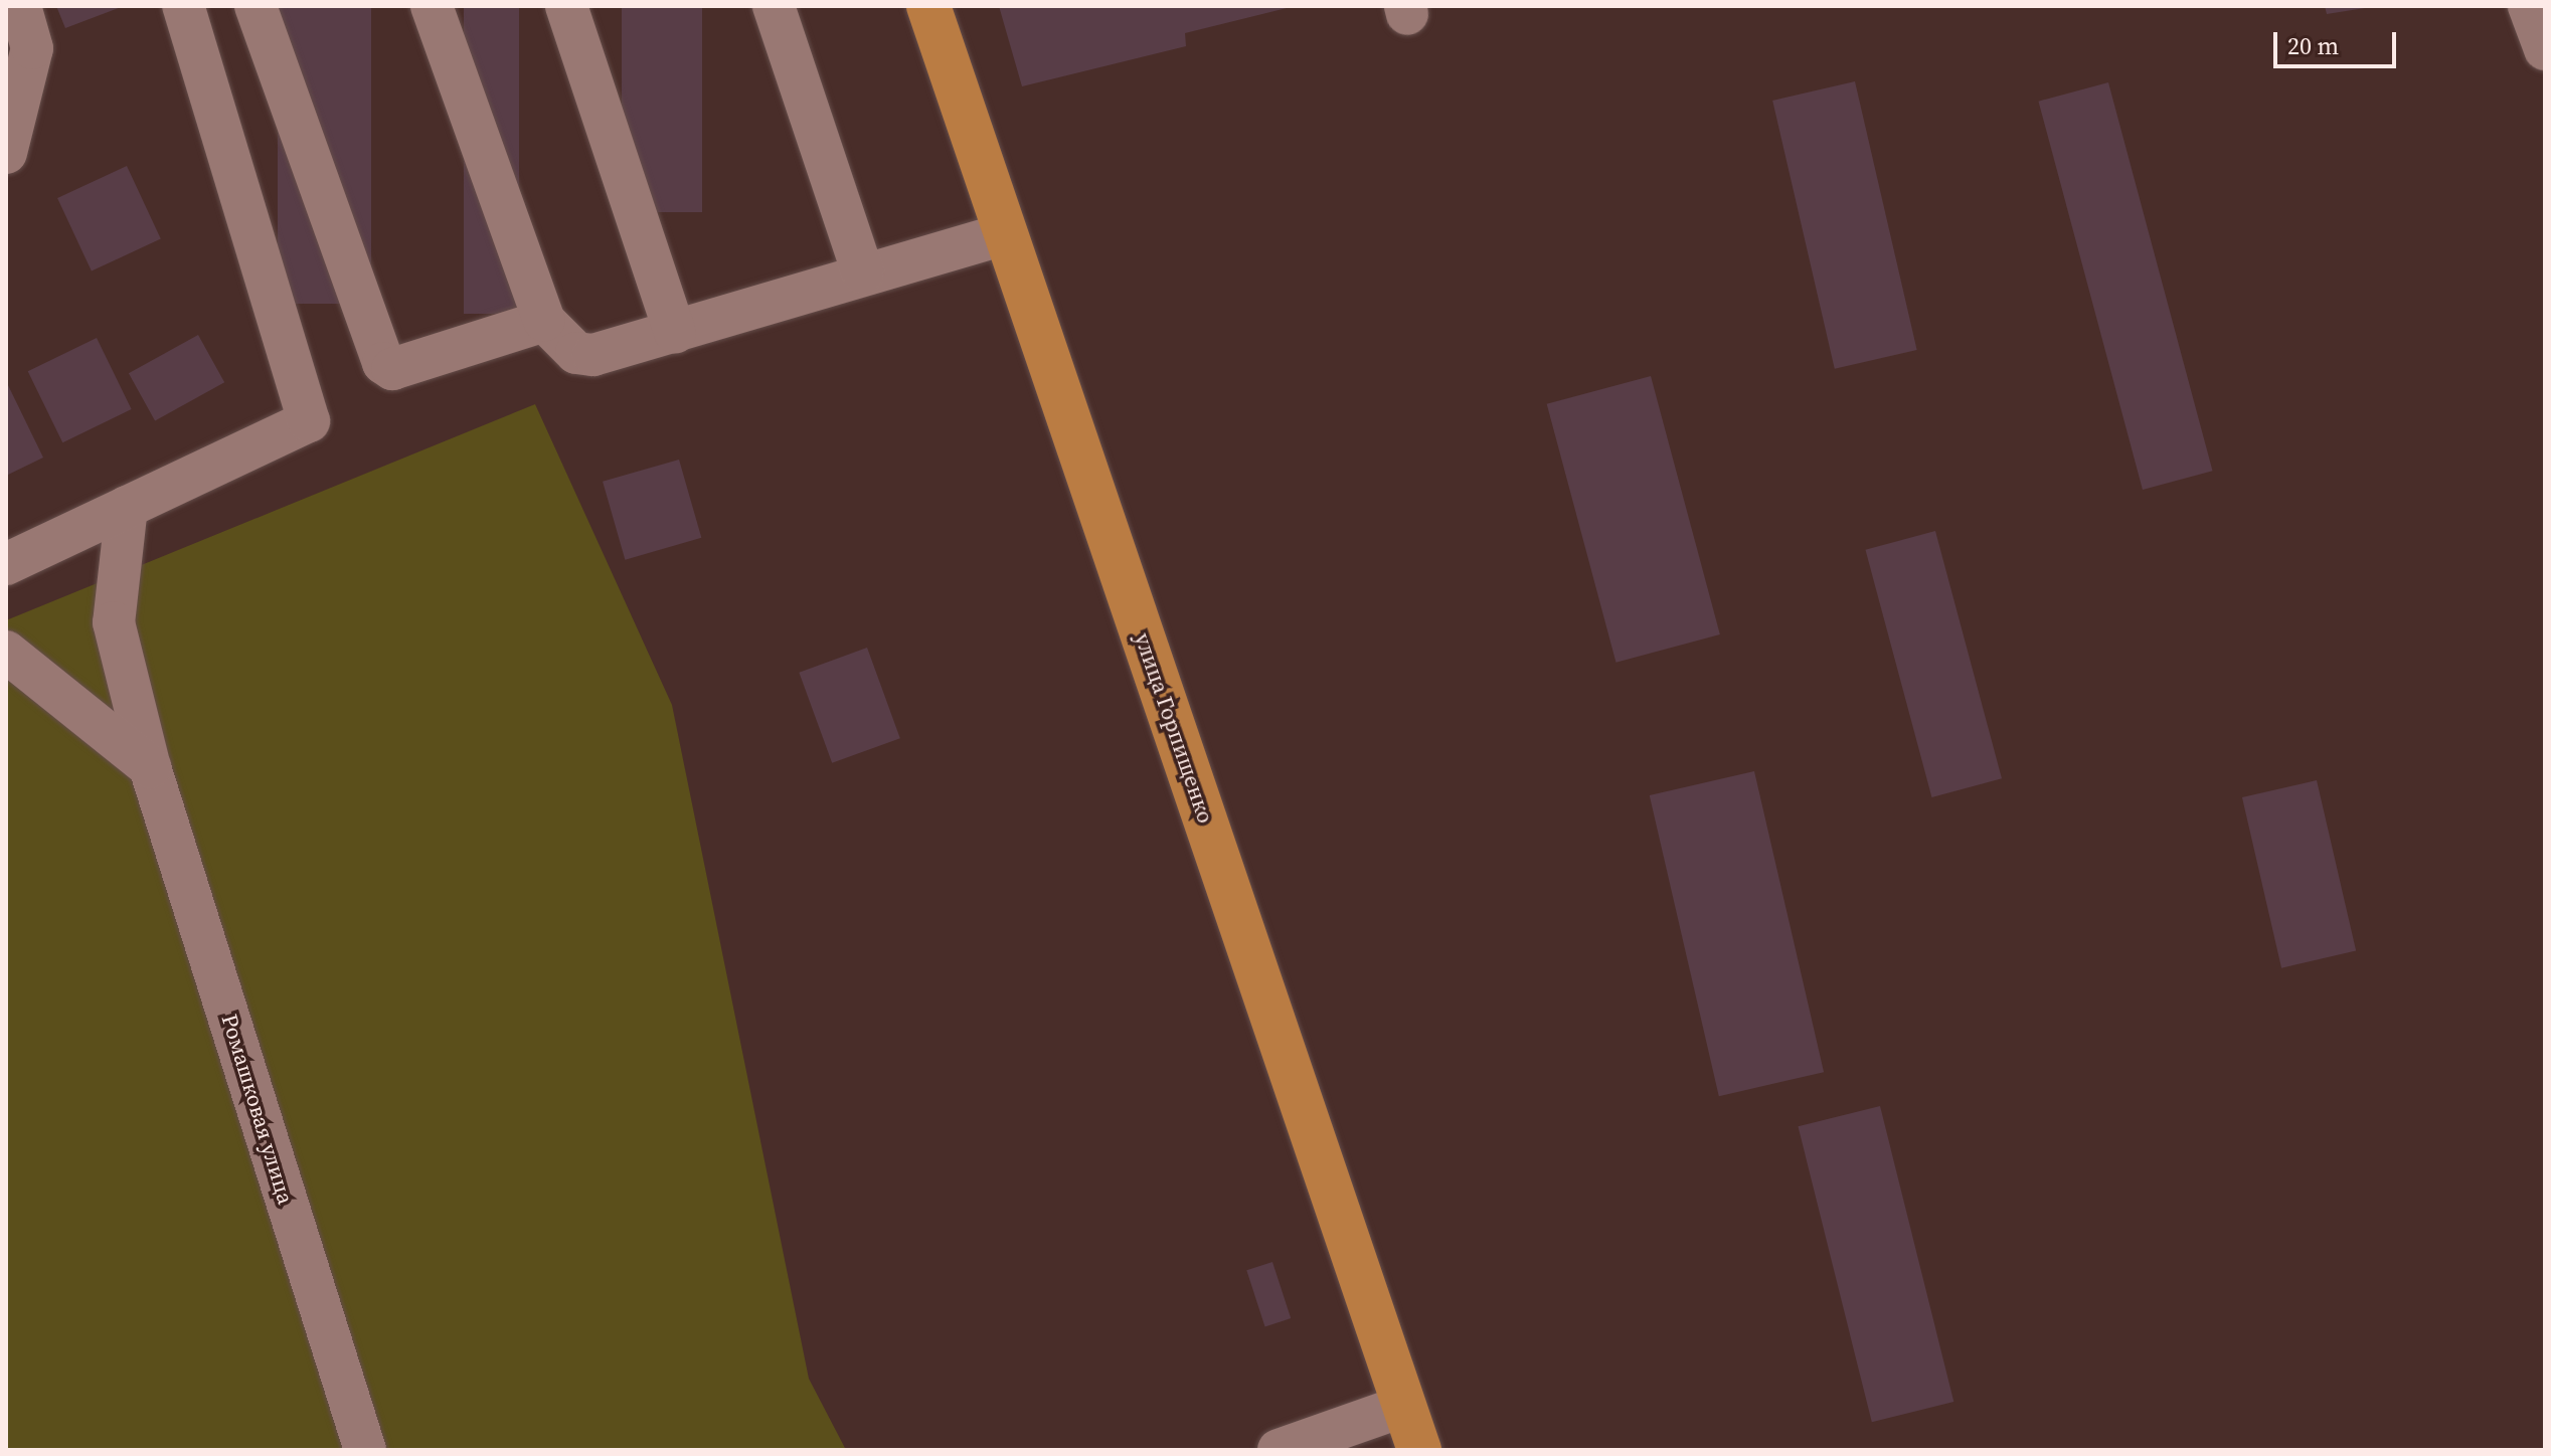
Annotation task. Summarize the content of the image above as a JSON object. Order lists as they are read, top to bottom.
{
  "streets": {
    "main road": ["улица Горпищенко"],
    "lane": ["Ромашковая улица"]
  },
  "scale_bar": "20 m"
}
